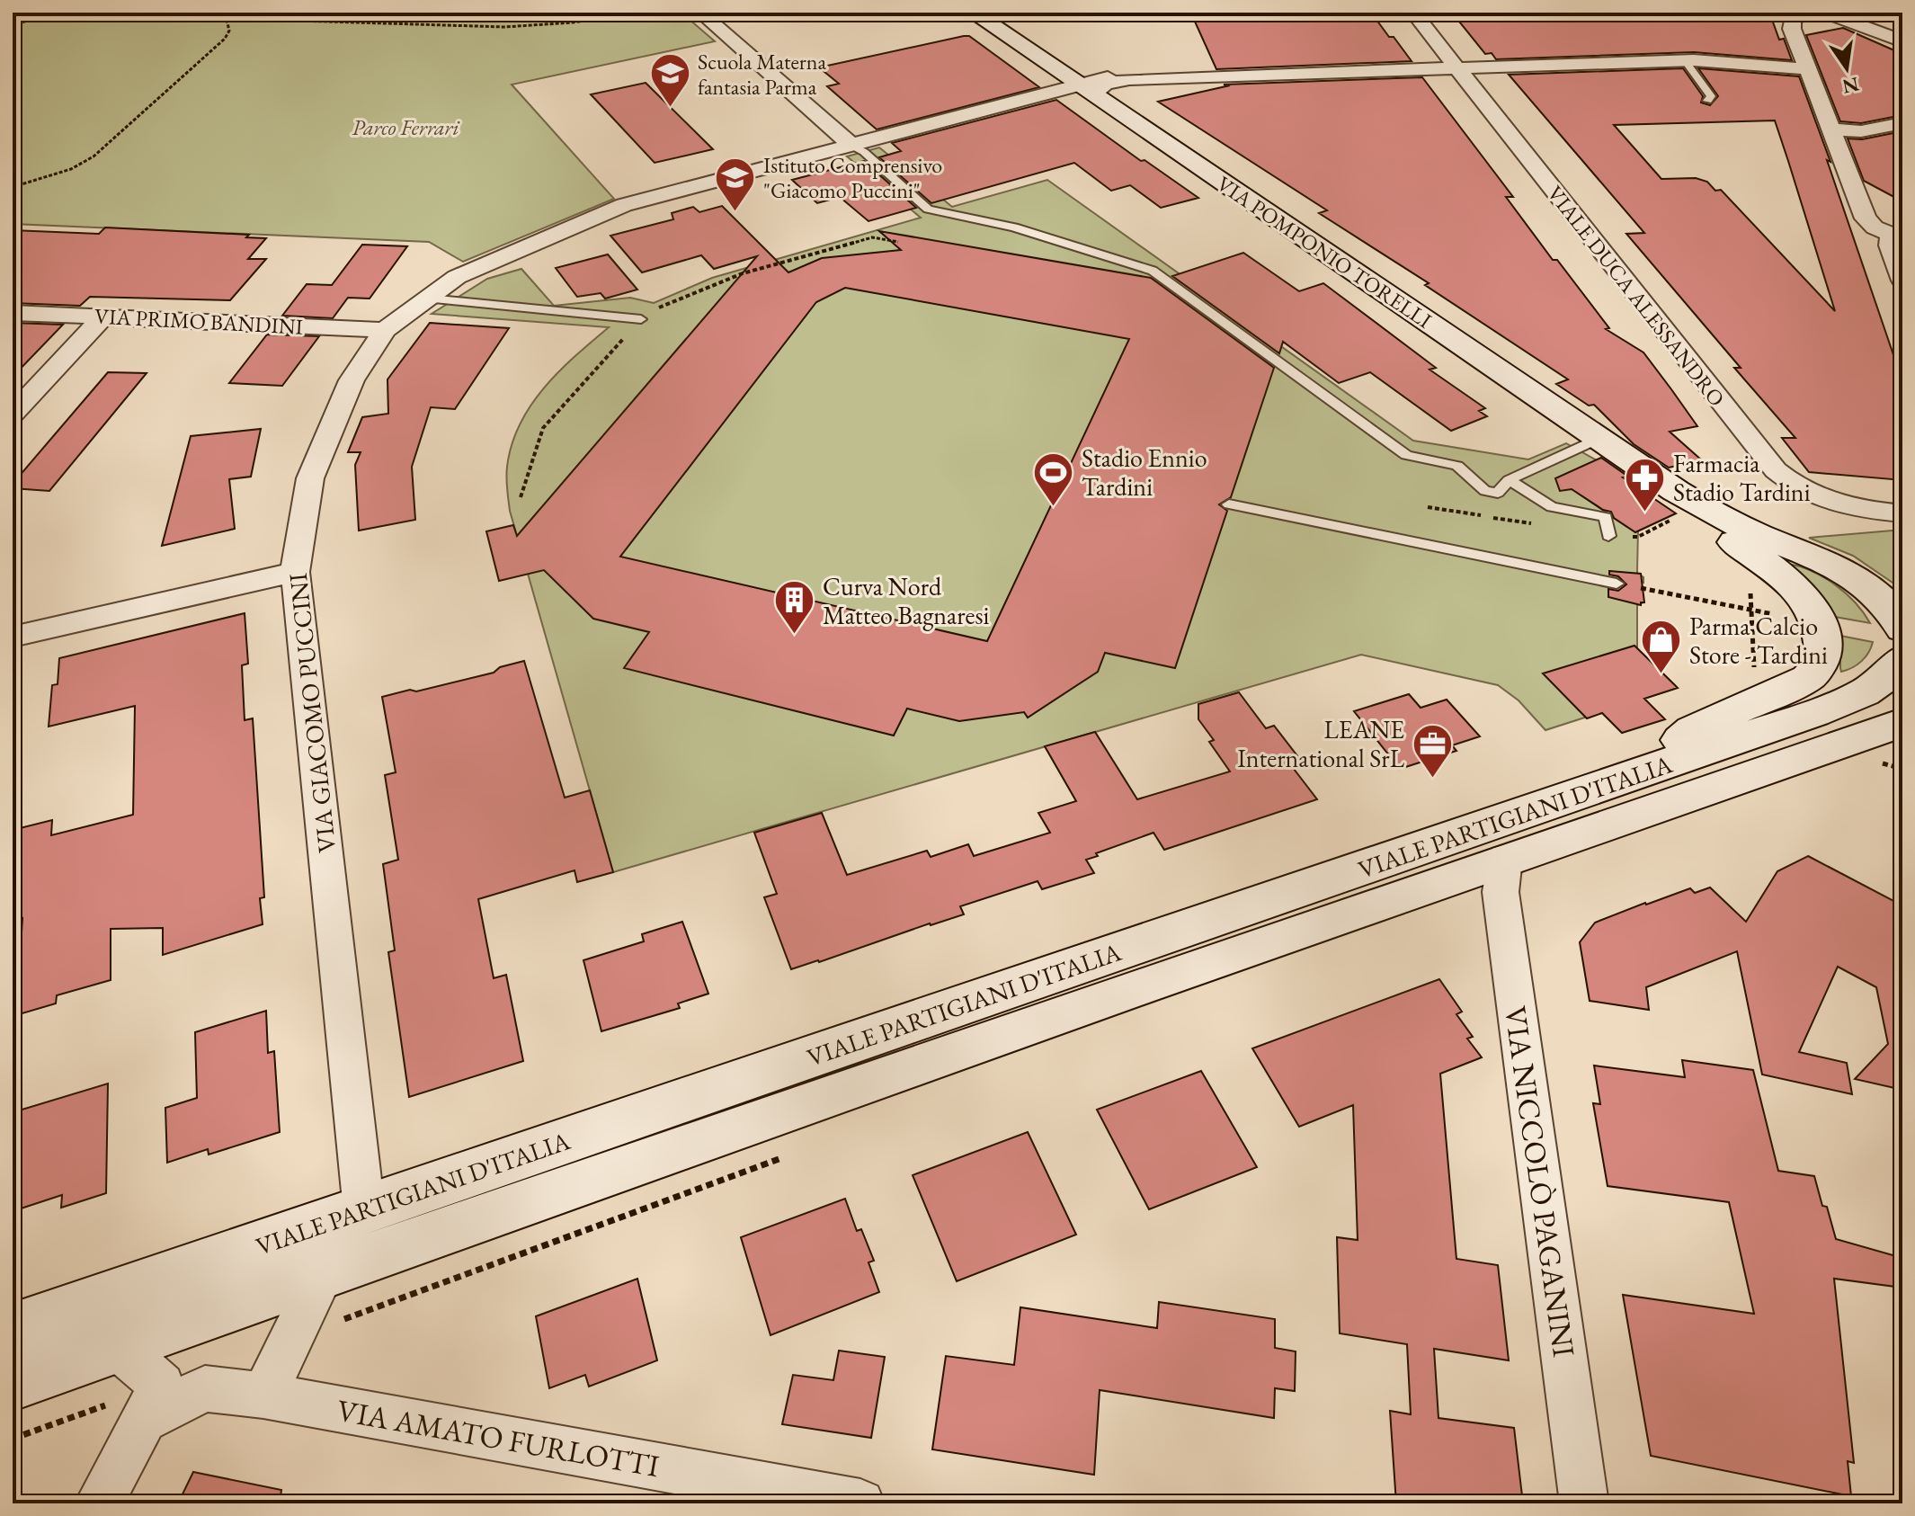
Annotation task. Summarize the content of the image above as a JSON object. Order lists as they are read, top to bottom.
{
  "streets": {
    "main road": ["VIA POMPONIO TORELLI", "VIALE PARTIGIANI D'ITALIA"],
    "street": [
      "VIALE DUCA ALESSANDRO",
      "VIA PRIMO BANDINI",
      "VIA GIACOMO PUCCINI",
      "VIA NICCOLÒ PAGANINI",
      "VIA AMATO FURLOTTI"
    ]
  },
  "crossings": [
    ["VIA POMPONIO TORELLI", "VIA GIACOMO PUCCINI"],
    ["VIA POMPONIO TORELLI", "VIALE PARTIGIANI D'ITALIA"],
    ["VIALE DUCA ALESSANDRO", "VIA GIACOMO PUCCINI"],
    ["VIA PRIMO BANDINI", "VIA GIACOMO PUCCINI"],
    ["VIA GIACOMO PUCCINI", "VIALE PARTIGIANI D'ITALIA"],
    ["VIALE PARTIGIANI D'ITALIA", "VIA NICCOLÒ PAGANINI"]
  ],
  "parks": ["Parco Ferrari"],
  "places": {
    "school or university": ["Scuola Materna fantasia Parma", "Istituto Comprensivo \"Giacomo Puccini\""],
    "sports": ["Stadio Ennio Tardini"],
    "pharmacy": ["Farmacia Stadio Tardini"],
    "building": ["Curva Nord Matteo Bagnaresi"],
    "shop": ["Parma Calcio Store - Tardini"],
    "office": ["LEANE International SrL"]
  },
  "north": "bottom"
}
